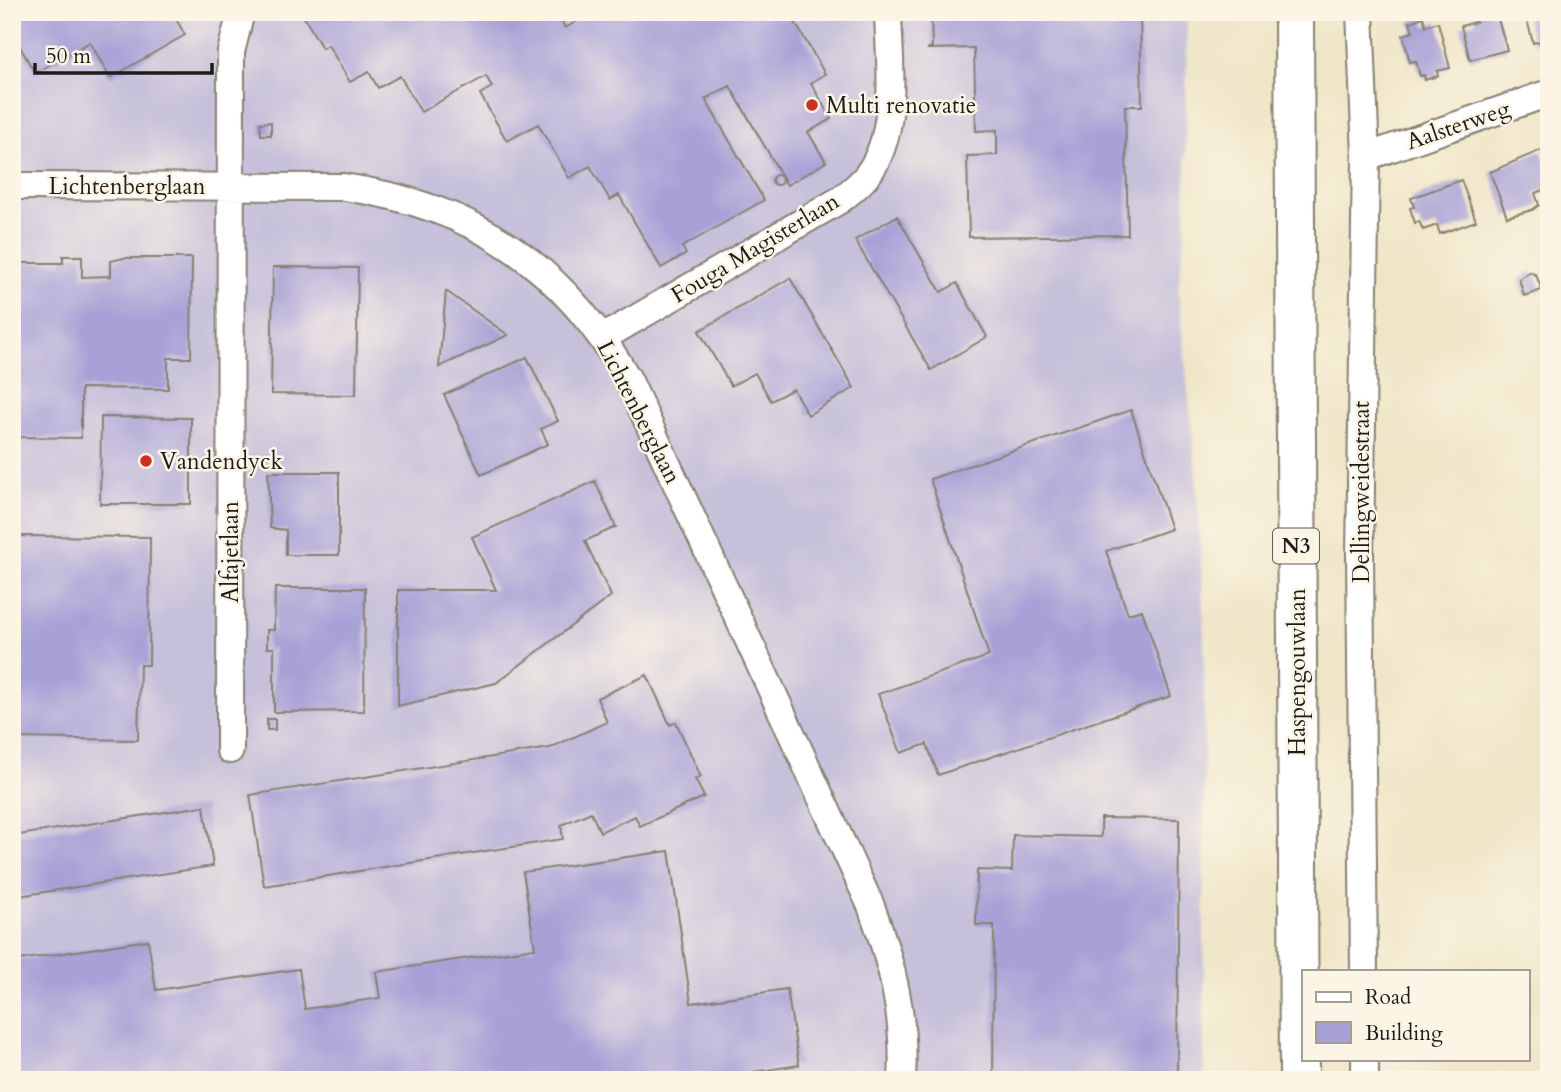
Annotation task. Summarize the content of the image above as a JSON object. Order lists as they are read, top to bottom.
{
  "streets": {
    "main road": ["N3", "Haspengouwlaan"],
    "street": [
      "Aalsterweg",
      "Lichtenberglaan",
      "Fouga Magisterlaan",
      "Dellingweidestraat",
      "Alfajetlaan"
    ]
  },
  "crossings": [
    ["Aalsterweg", "Dellingweidestraat"],
    ["Lichtenberglaan", "Fouga Magisterlaan"],
    ["Lichtenberglaan", "Alfajetlaan"]
  ],
  "places": ["Multi renovatie", "Vandendyck"],
  "legend": ["Road", "Building"],
  "scale_bar": "50 m"
}
